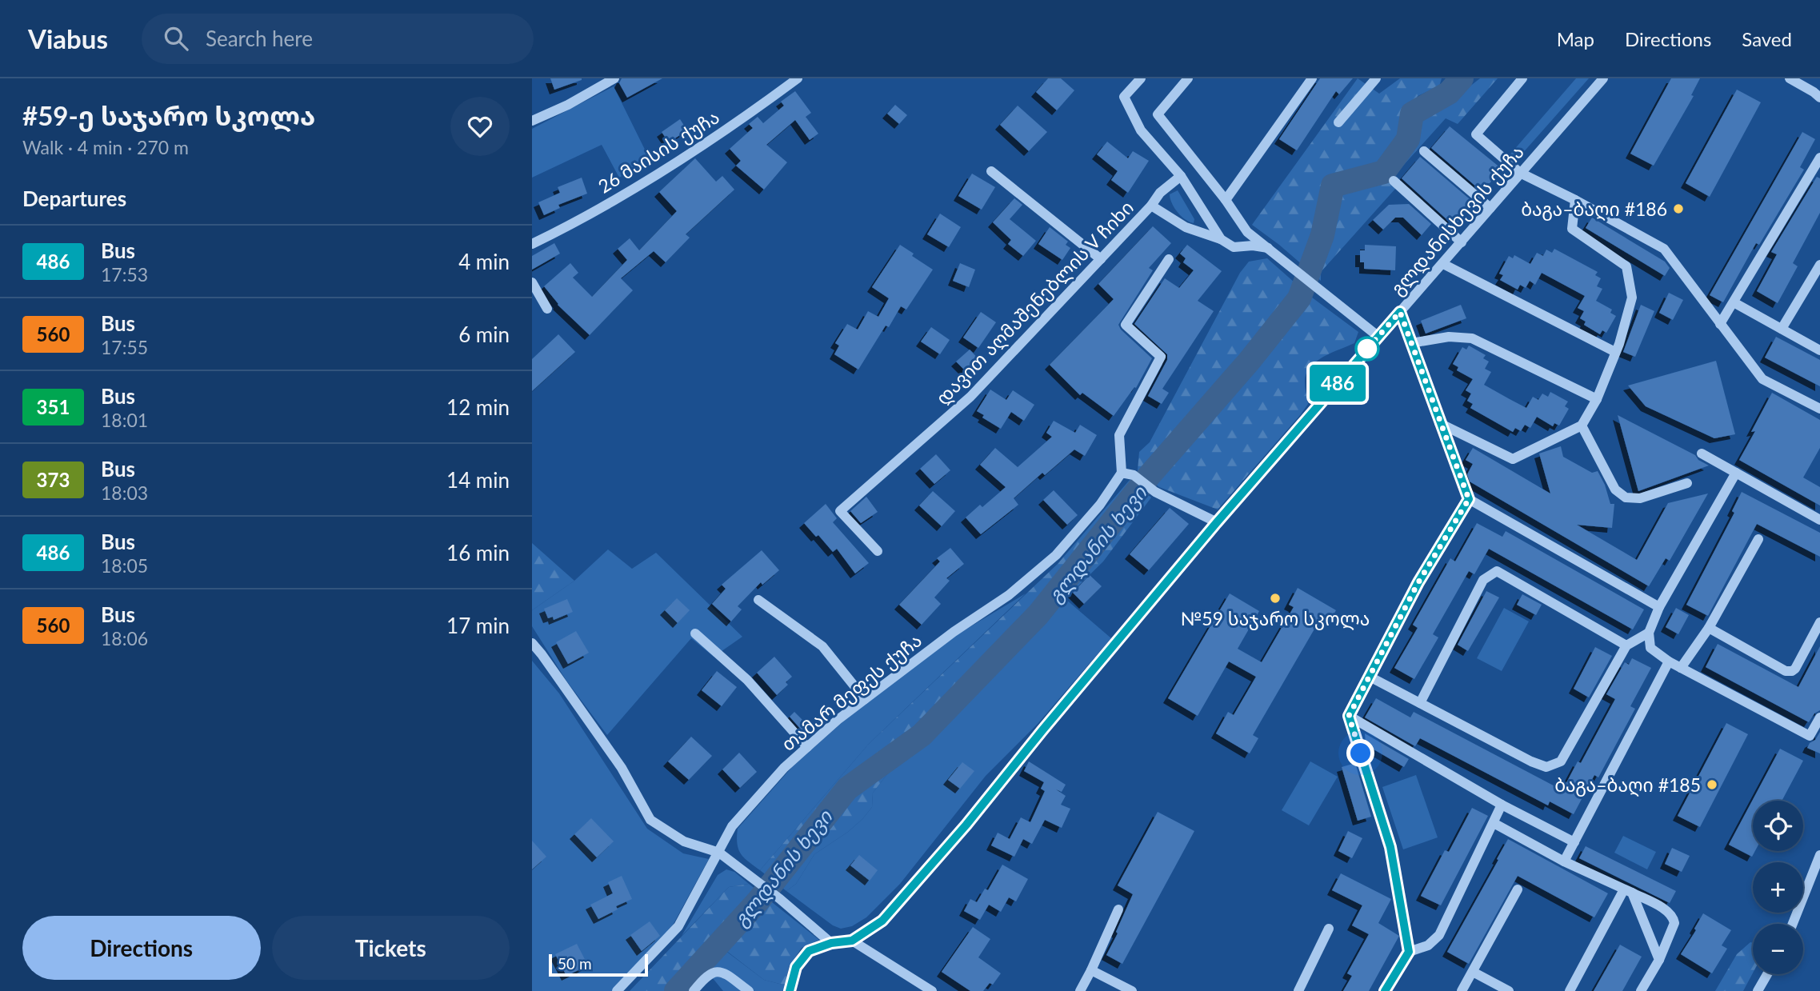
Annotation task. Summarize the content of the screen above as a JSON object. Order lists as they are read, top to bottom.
{
  "streets": {
    "street": [
      "26 მაისის ქუჩა",
      "გლდანისხევის ქუჩა",
      "დავით აღმაშენებლის V ჩიხი",
      "თამარ მეფეს ქუჩა"
    ]
  },
  "water": ["გლდანის ხევი"],
  "places": ["ბაგა–ბაღი #186", "№59 საჯარო სკოლა", "ბაგა–ბაღი #185"],
  "lines": ["bus line 486"],
  "scale_bar": "50 m",
  "page": {
    "header": "Viabus",
    "search": "Search here",
    "nav": ["Map", "Directions", "Saved"],
    "heading": [
      ["#59-ე საჯარო სკოლა", "Walk · 4 min · 270 m"],
      "Departures"
    ],
    "on_map": "486",
    "list": [
      {
        "mark": "486",
        "name": "Bus",
        "note": "17:53",
        "value": "4 min"
      },
      {
        "mark": "560",
        "name": "Bus",
        "note": "17:55",
        "value": "6 min"
      },
      {
        "mark": "351",
        "name": "Bus",
        "note": "18:01",
        "value": "12 min"
      },
      {
        "mark": "373",
        "name": "Bus",
        "note": "18:03",
        "value": "14 min"
      },
      {
        "mark": "486",
        "name": "Bus",
        "note": "18:05",
        "value": "16 min"
      },
      {
        "mark": "560",
        "name": "Bus",
        "note": "18:06",
        "value": "17 min"
      }
    ],
    "map_buttons": ["+", "−"],
    "buttons": ["Directions", "Tickets"],
    "scale": "50 m"
  }
}
